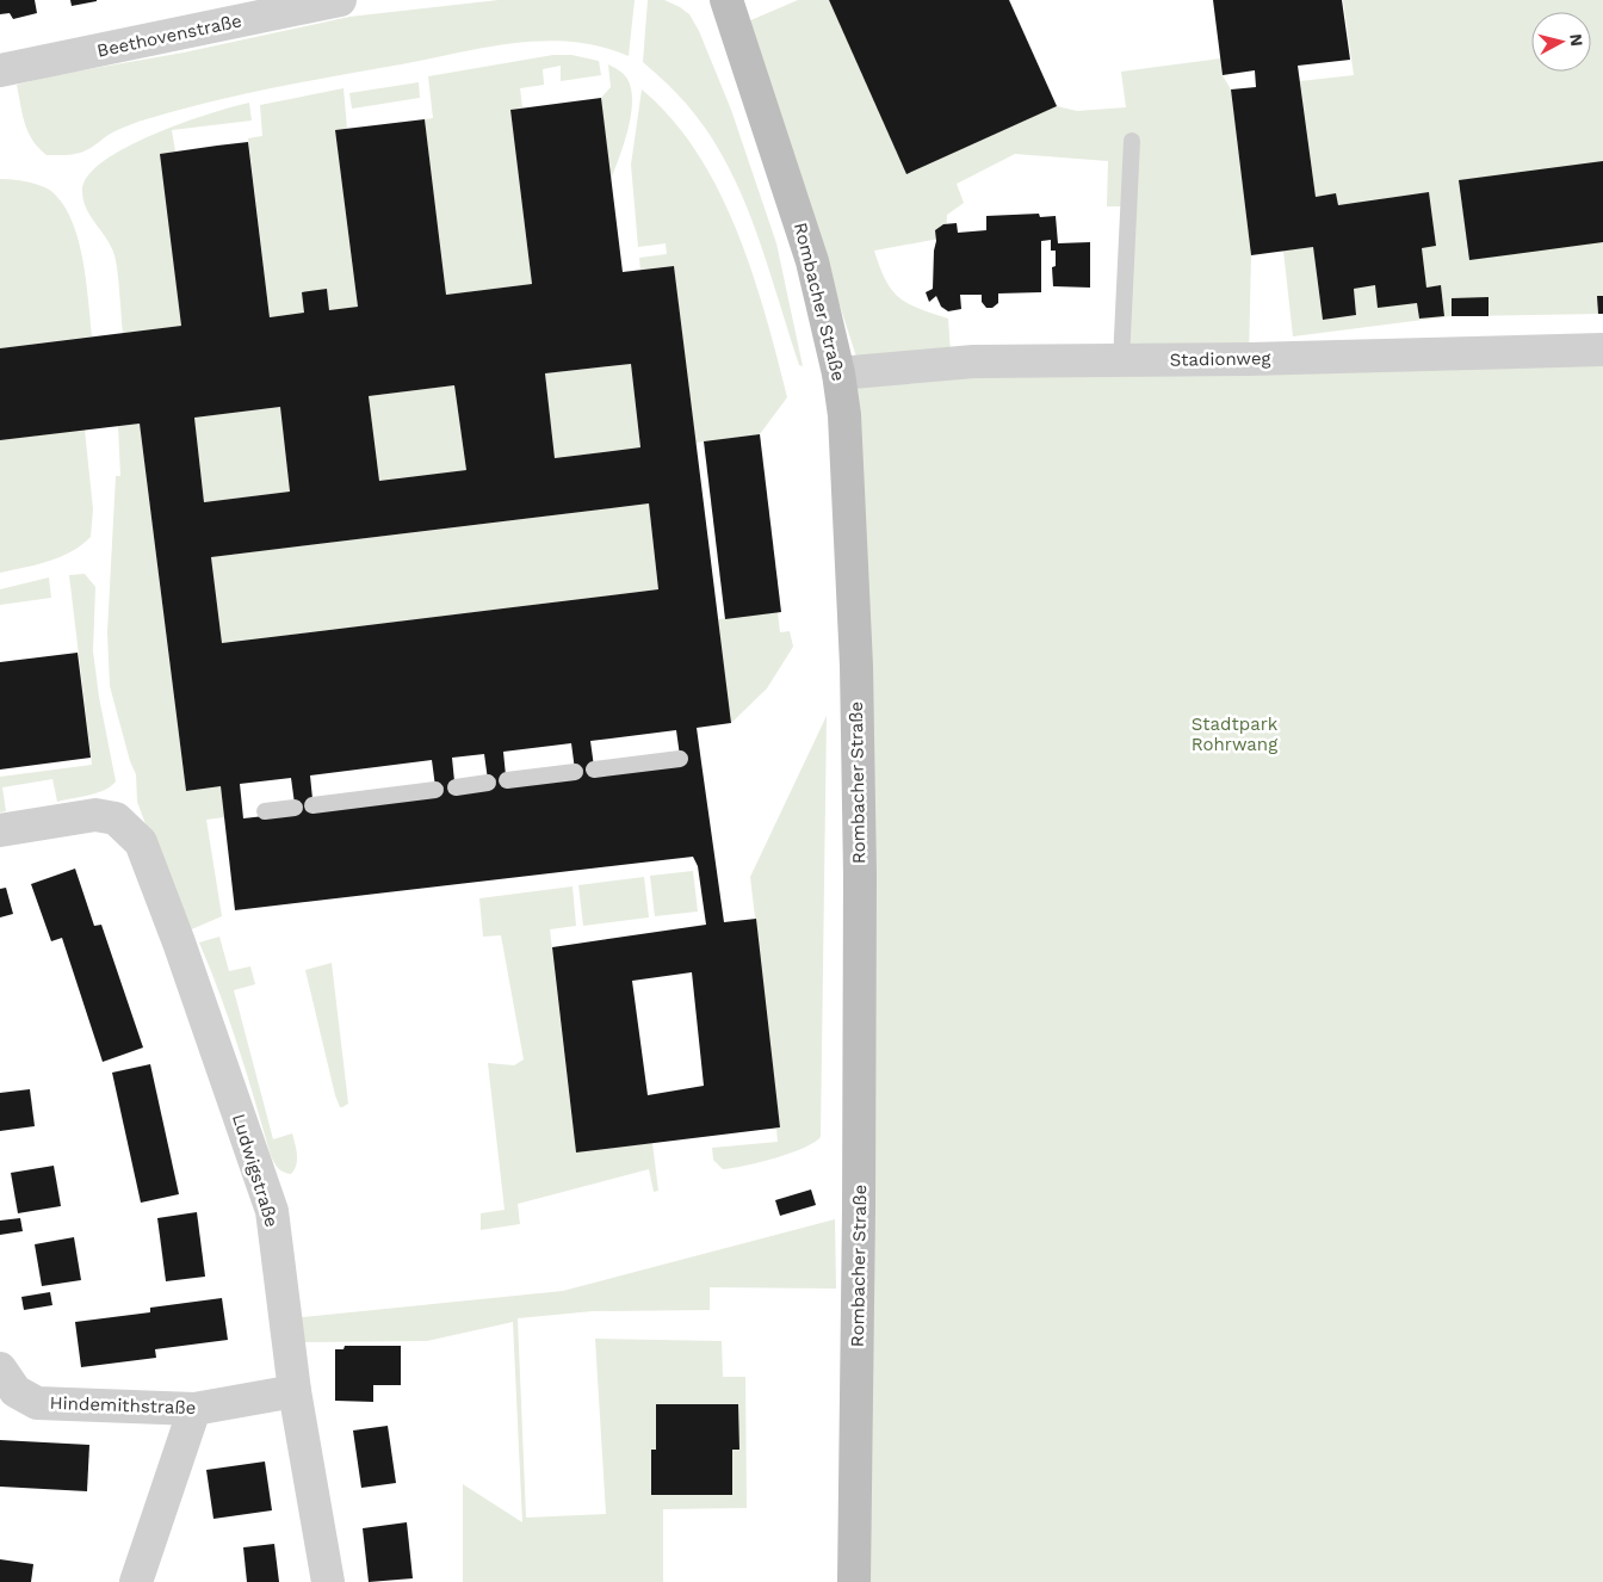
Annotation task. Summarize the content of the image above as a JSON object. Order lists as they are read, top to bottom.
{
  "streets": {
    "main road": ["Rombacher Straße"],
    "street": [
      "Beethovenstraße",
      "Stadionweg",
      "Ludwigstraße",
      "Hindemithstraße"
    ]
  },
  "crossings": [
    ["Rombacher Straße", "Stadionweg"],
    ["Ludwigstraße", "Hindemithstraße"]
  ],
  "parks": ["Stadtpark Rohrwang"],
  "north": "right"
}
